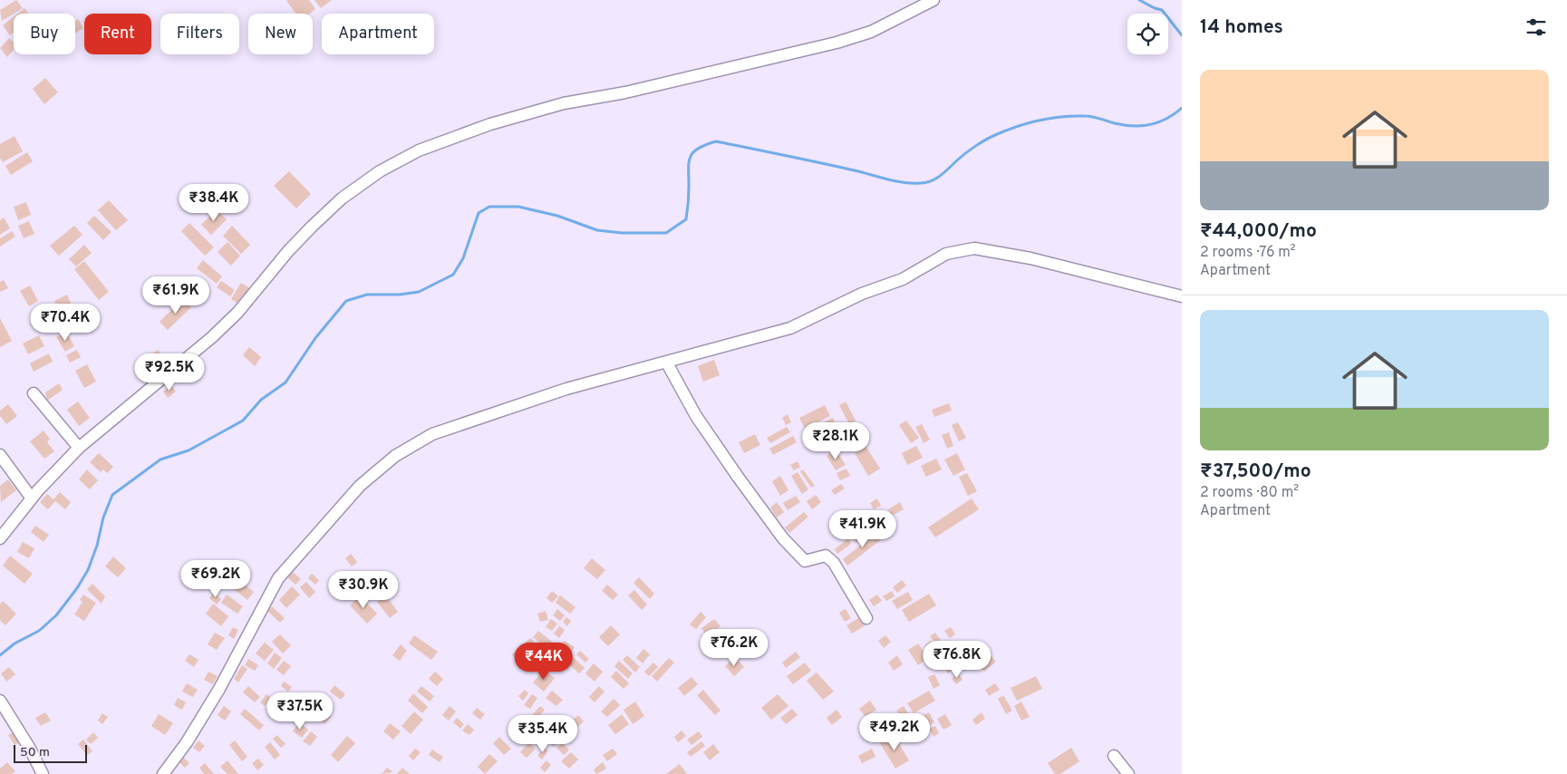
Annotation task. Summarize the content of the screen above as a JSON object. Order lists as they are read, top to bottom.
{
  "scale_bar": "50 m",
  "page": {
    "heading": "14 homes",
    "chip": [
      "Buy",
      "Rent",
      "Filters",
      "New",
      "Apartment"
    ],
    "list": [
      {
        "name": "₹44,000/mo",
        "note": "2 rooms · 76 m² · Apartment"
      },
      {
        "name": "₹37,500/mo",
        "note": "2 rooms · 80 m² · Apartment"
      }
    ],
    "price": [
      "₹38.4K",
      "₹61.9K",
      "₹70.4K",
      "₹92.5K",
      "₹28.1K",
      "₹41.9K",
      "₹69.2K",
      "₹30.9K",
      "₹76.2K",
      "₹76.8K",
      "₹44K",
      "₹37.5K",
      "₹49.2K",
      "₹35.4K"
    ],
    "scale": "50 m"
  }
}
